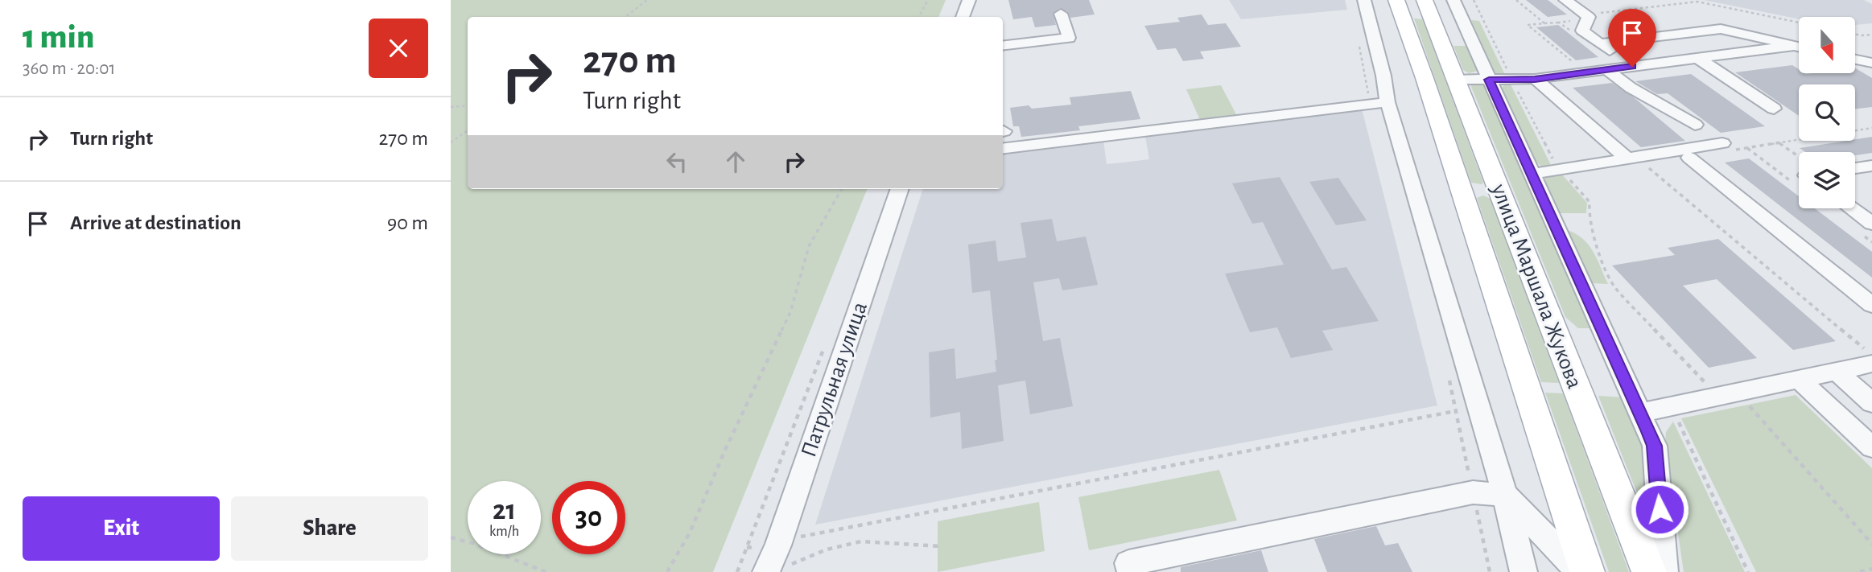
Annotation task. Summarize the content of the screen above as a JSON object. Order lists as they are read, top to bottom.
{
  "streets": {
    "main road": ["улица Маршала Жукова"],
    "street": ["Патрульная улица"]
  },
  "north": "bottom",
  "page": {
    "heading": ["1 min", "360 m · 20:01"],
    "turn": ["270 m", "Turn right"],
    "list": [
      {
        "name": "Turn right",
        "value": "270 m"
      },
      {
        "name": "Arrive at destination",
        "value": "90 m"
      }
    ],
    "speed": "21 km/h",
    "limit": "30",
    "buttons": ["Exit", "Share"]
  }
}
